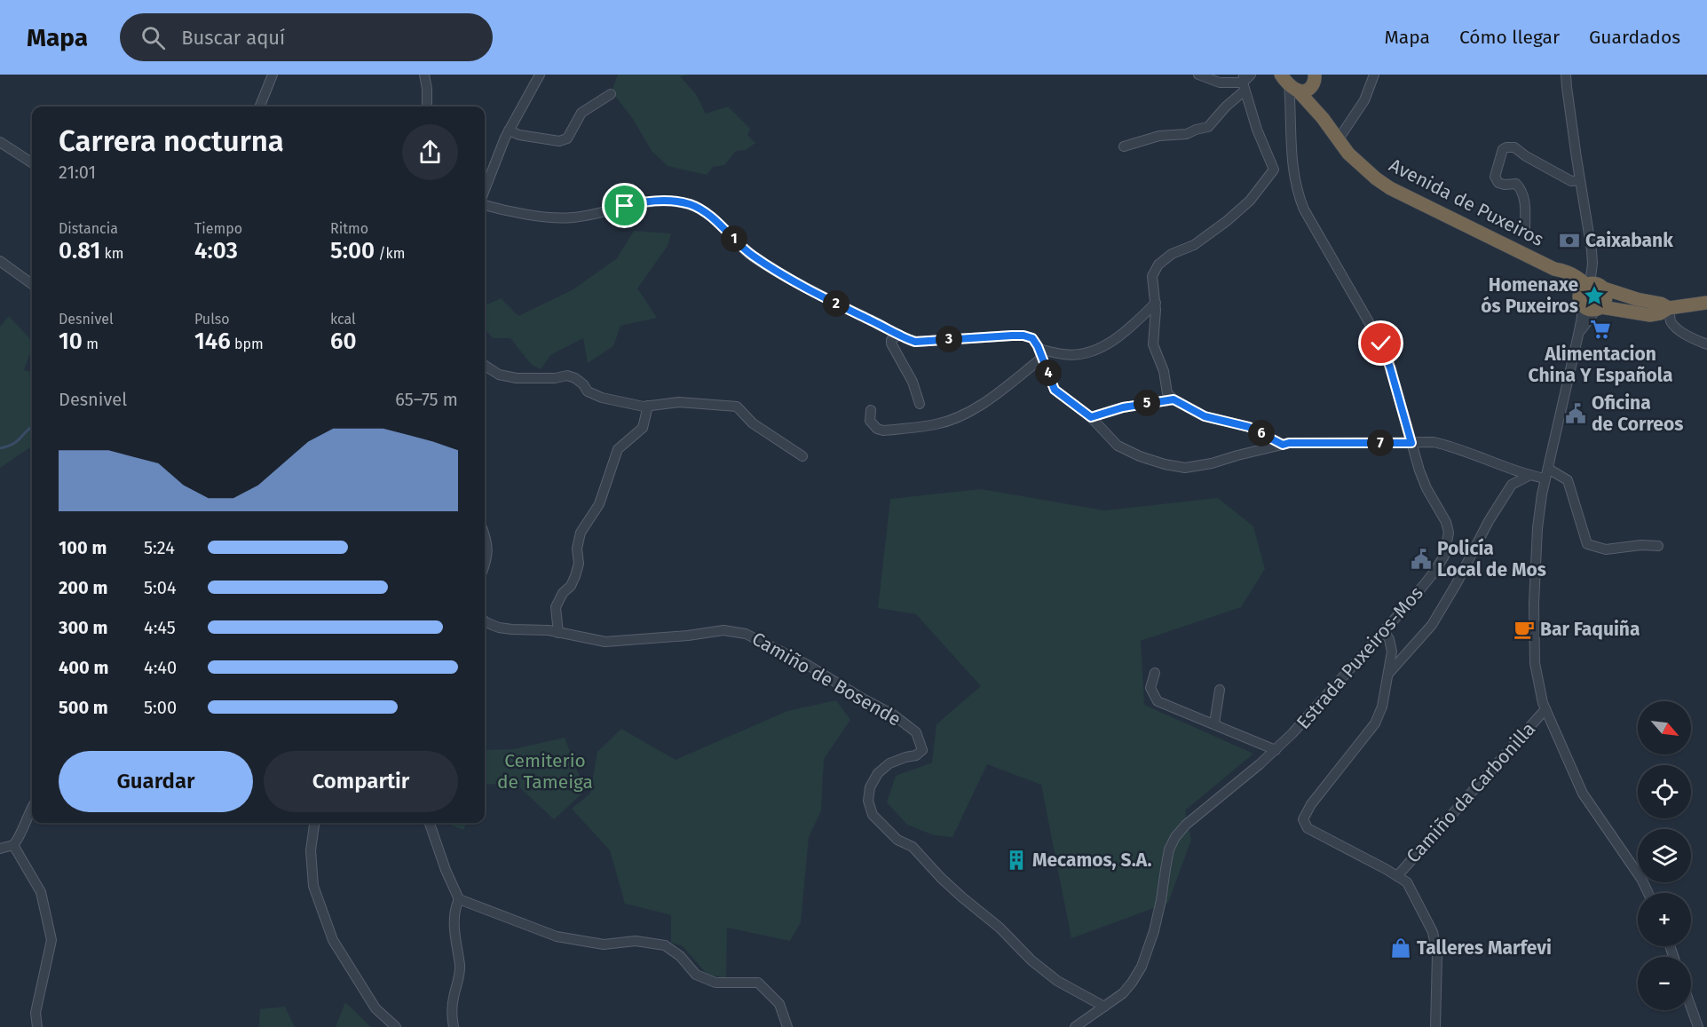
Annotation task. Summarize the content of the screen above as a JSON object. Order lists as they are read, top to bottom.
{
  "streets": {
    "highway": ["Avenida de Puxeiros"],
    "street": ["Estrada Puxeiros-Mos", "Camiño de Bosende", "Camiño da Carbonilla"]
  },
  "crossings": [
    ["Estrada Puxeiros-Mos", "Camiño de Bosende"]
  ],
  "parks": ["Cemiterio de Tameiga"],
  "places": {
    "bank": ["Caixabank"],
    "place": ["Homenaxe ós Puxeiros"],
    "supermarket": ["Alimentacion China Y Española"],
    "public building": ["Oficina de Correos", "Policía Local de Mos"],
    "cafe": ["Bar Faquiña"],
    "building": ["Mecamos, S.A."],
    "shop": ["Talleres Marfevi"]
  },
  "north": "bottom right",
  "page": {
    "header": "Mapa",
    "search": "Buscar aquí",
    "nav": ["Mapa", "Cómo llegar", "Guardados"],
    "heading": ["Carrera nocturna", "21:01"],
    "stats": [
      ["Distancia", "0.81 km"],
      ["Tiempo", "4:03"],
      ["Ritmo", "5:00 /km"],
      ["Desnivel", "10 m"],
      ["Pulso", "146 bpm"],
      ["kcal", "60"]
    ],
    "pins": [
      "1",
      "2",
      "3",
      "4",
      "5",
      "6",
      "7"
    ],
    "chart": ["Desnivel", "65–75 m"],
    "list": [
      {
        "name": "100 m",
        "note": "5:24"
      },
      {
        "name": "200 m",
        "note": "5:04"
      },
      {
        "name": "300 m",
        "note": "4:45"
      },
      {
        "name": "400 m",
        "note": "4:40"
      },
      {
        "name": "500 m",
        "note": "5:00"
      }
    ],
    "map_buttons": ["+", "−"],
    "buttons": ["Guardar", "Compartir"]
  }
}
